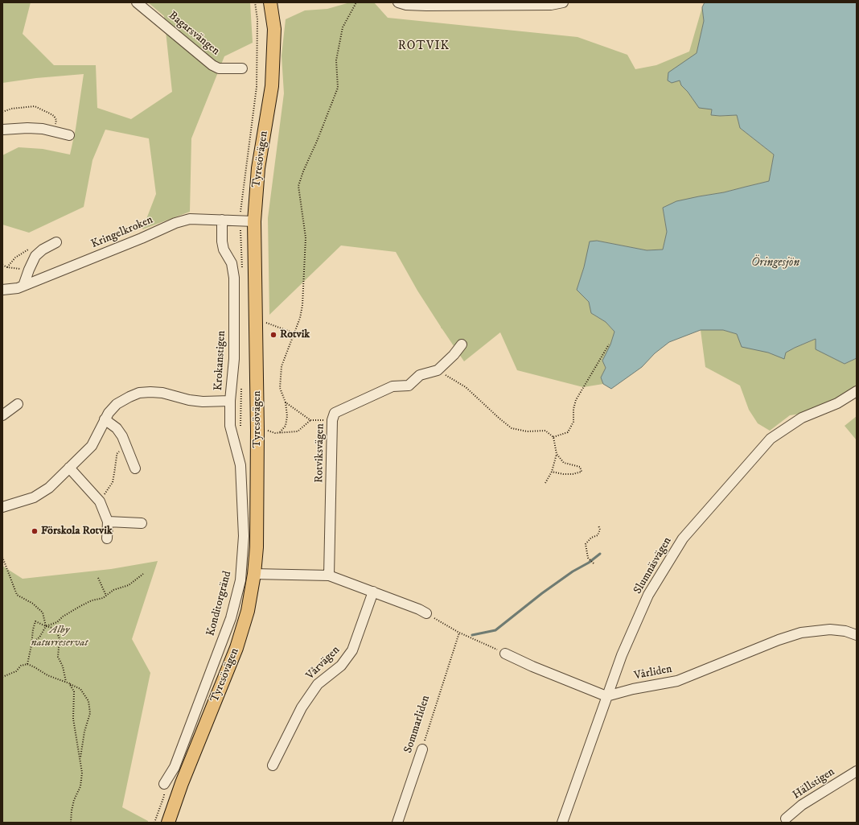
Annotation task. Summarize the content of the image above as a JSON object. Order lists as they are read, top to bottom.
{
  "streets": {
    "main road": ["Tyresövägen"],
    "street": [
      "Bagarsvängen",
      "Kringelkroken",
      "Krokanstigen",
      "Rotviksvägen",
      "Slumnäsvägen",
      "Konditorgränd",
      "Vårvägen",
      "Vårliden",
      "Sommarliden",
      "Hällstigen"
    ]
  },
  "crossings": [
    ["Tyresövägen", "Kringelkroken"],
    ["Kringelkroken", "Krokanstigen"],
    ["Krokanstigen", "Konditorgränd"],
    ["Slumnäsvägen", "Vårliden"]
  ],
  "districts": ["ROTVIK"],
  "water": ["Öringesjön"],
  "parks": ["Alby naturreservat"],
  "places": ["Rotvik", "Förskola Rotvik"]
}
